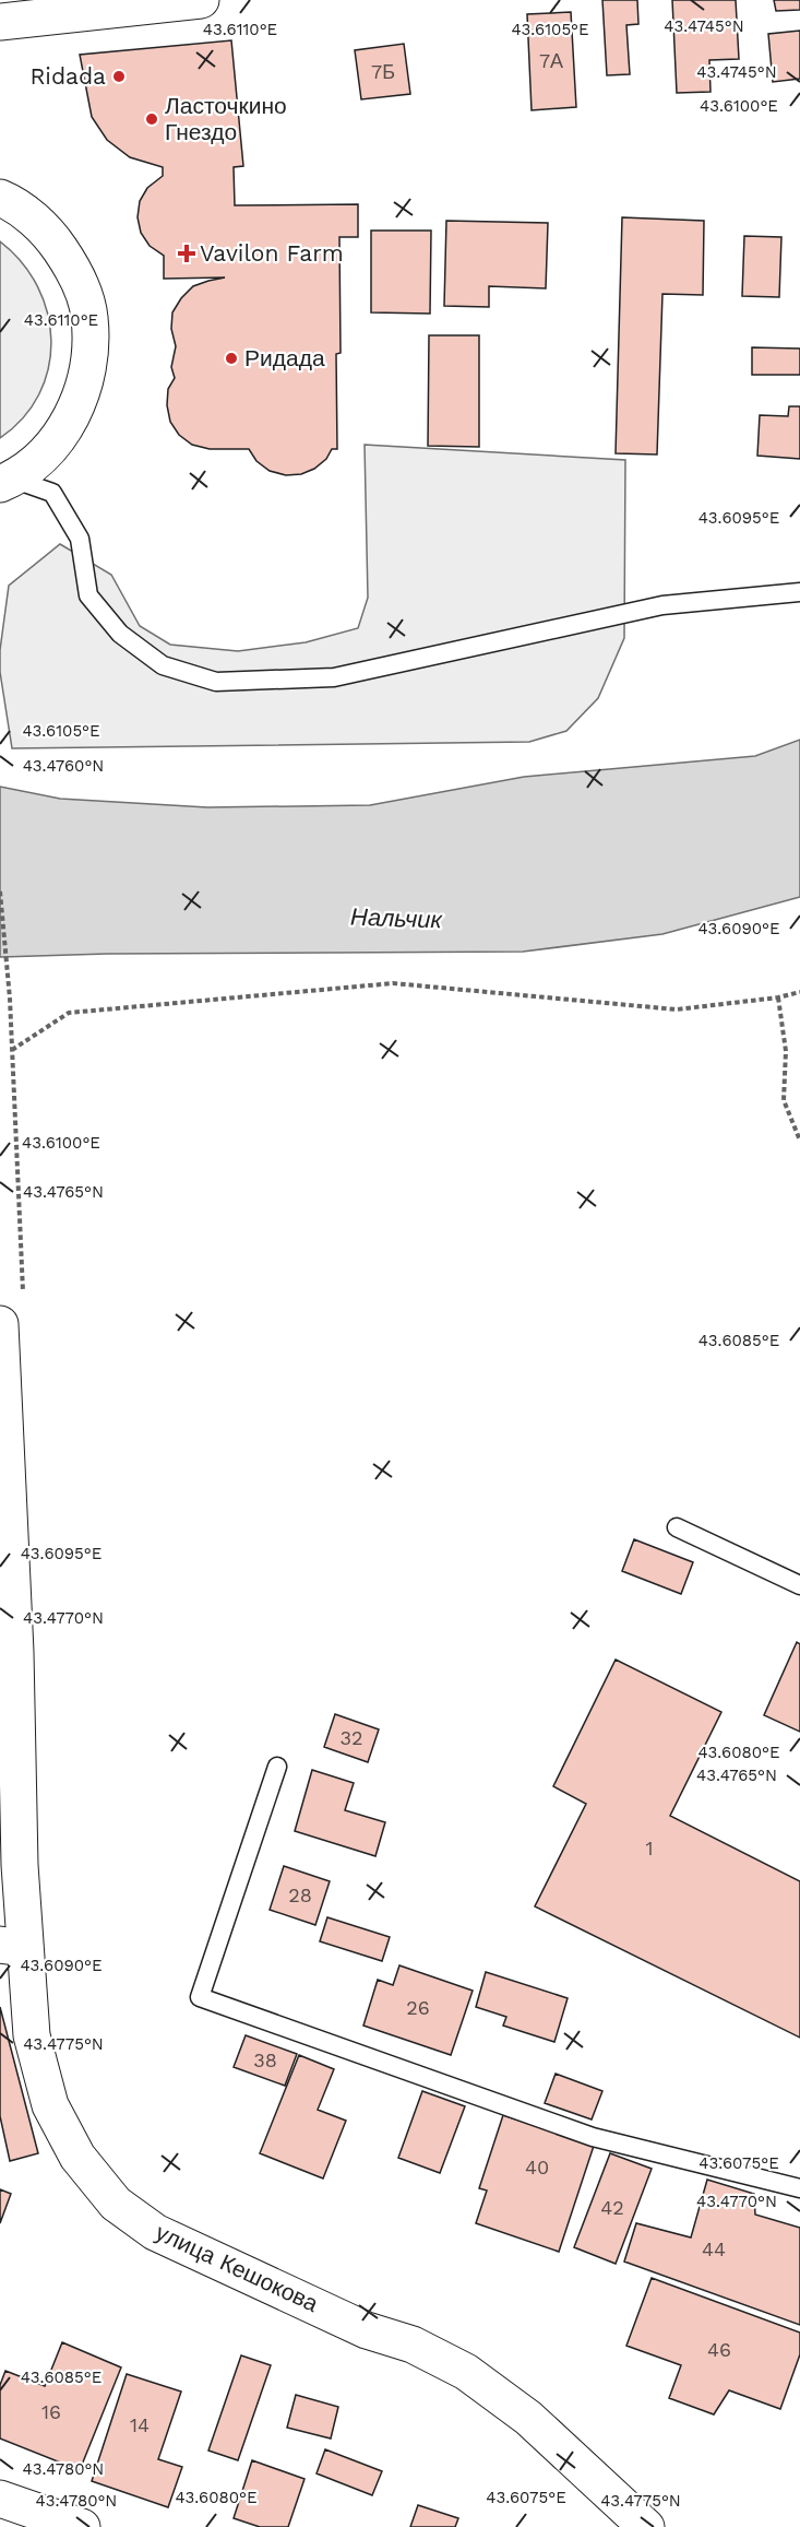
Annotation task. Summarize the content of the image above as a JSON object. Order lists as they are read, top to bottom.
{
  "streets": {
    "main road": ["улица Кешокова"]
  },
  "water": ["Нальчик"],
  "places": {
    "other": ["Ridada", "Ласточкино Гнездо", "Ридада"],
    "health": ["Vavilon Farm"]
  },
  "house_numbers": [
    "7А",
    "7Б",
    "32",
    "1",
    "28",
    "26",
    "38",
    "40",
    "42",
    "44",
    "46",
    "16",
    "14"
  ],
  "coordinates": [
    "43.4745°N",
    "43.6110°E",
    "43.6105°E",
    "43.6100°E",
    "43.6095°E",
    "43.4760°N",
    "43.6090°E",
    "43.4765°N",
    "43.6085°E",
    "43.4770°N",
    "43.6080°E",
    "43.4775°N",
    "43.6075°E",
    "43.4780°N"
  ]
}
